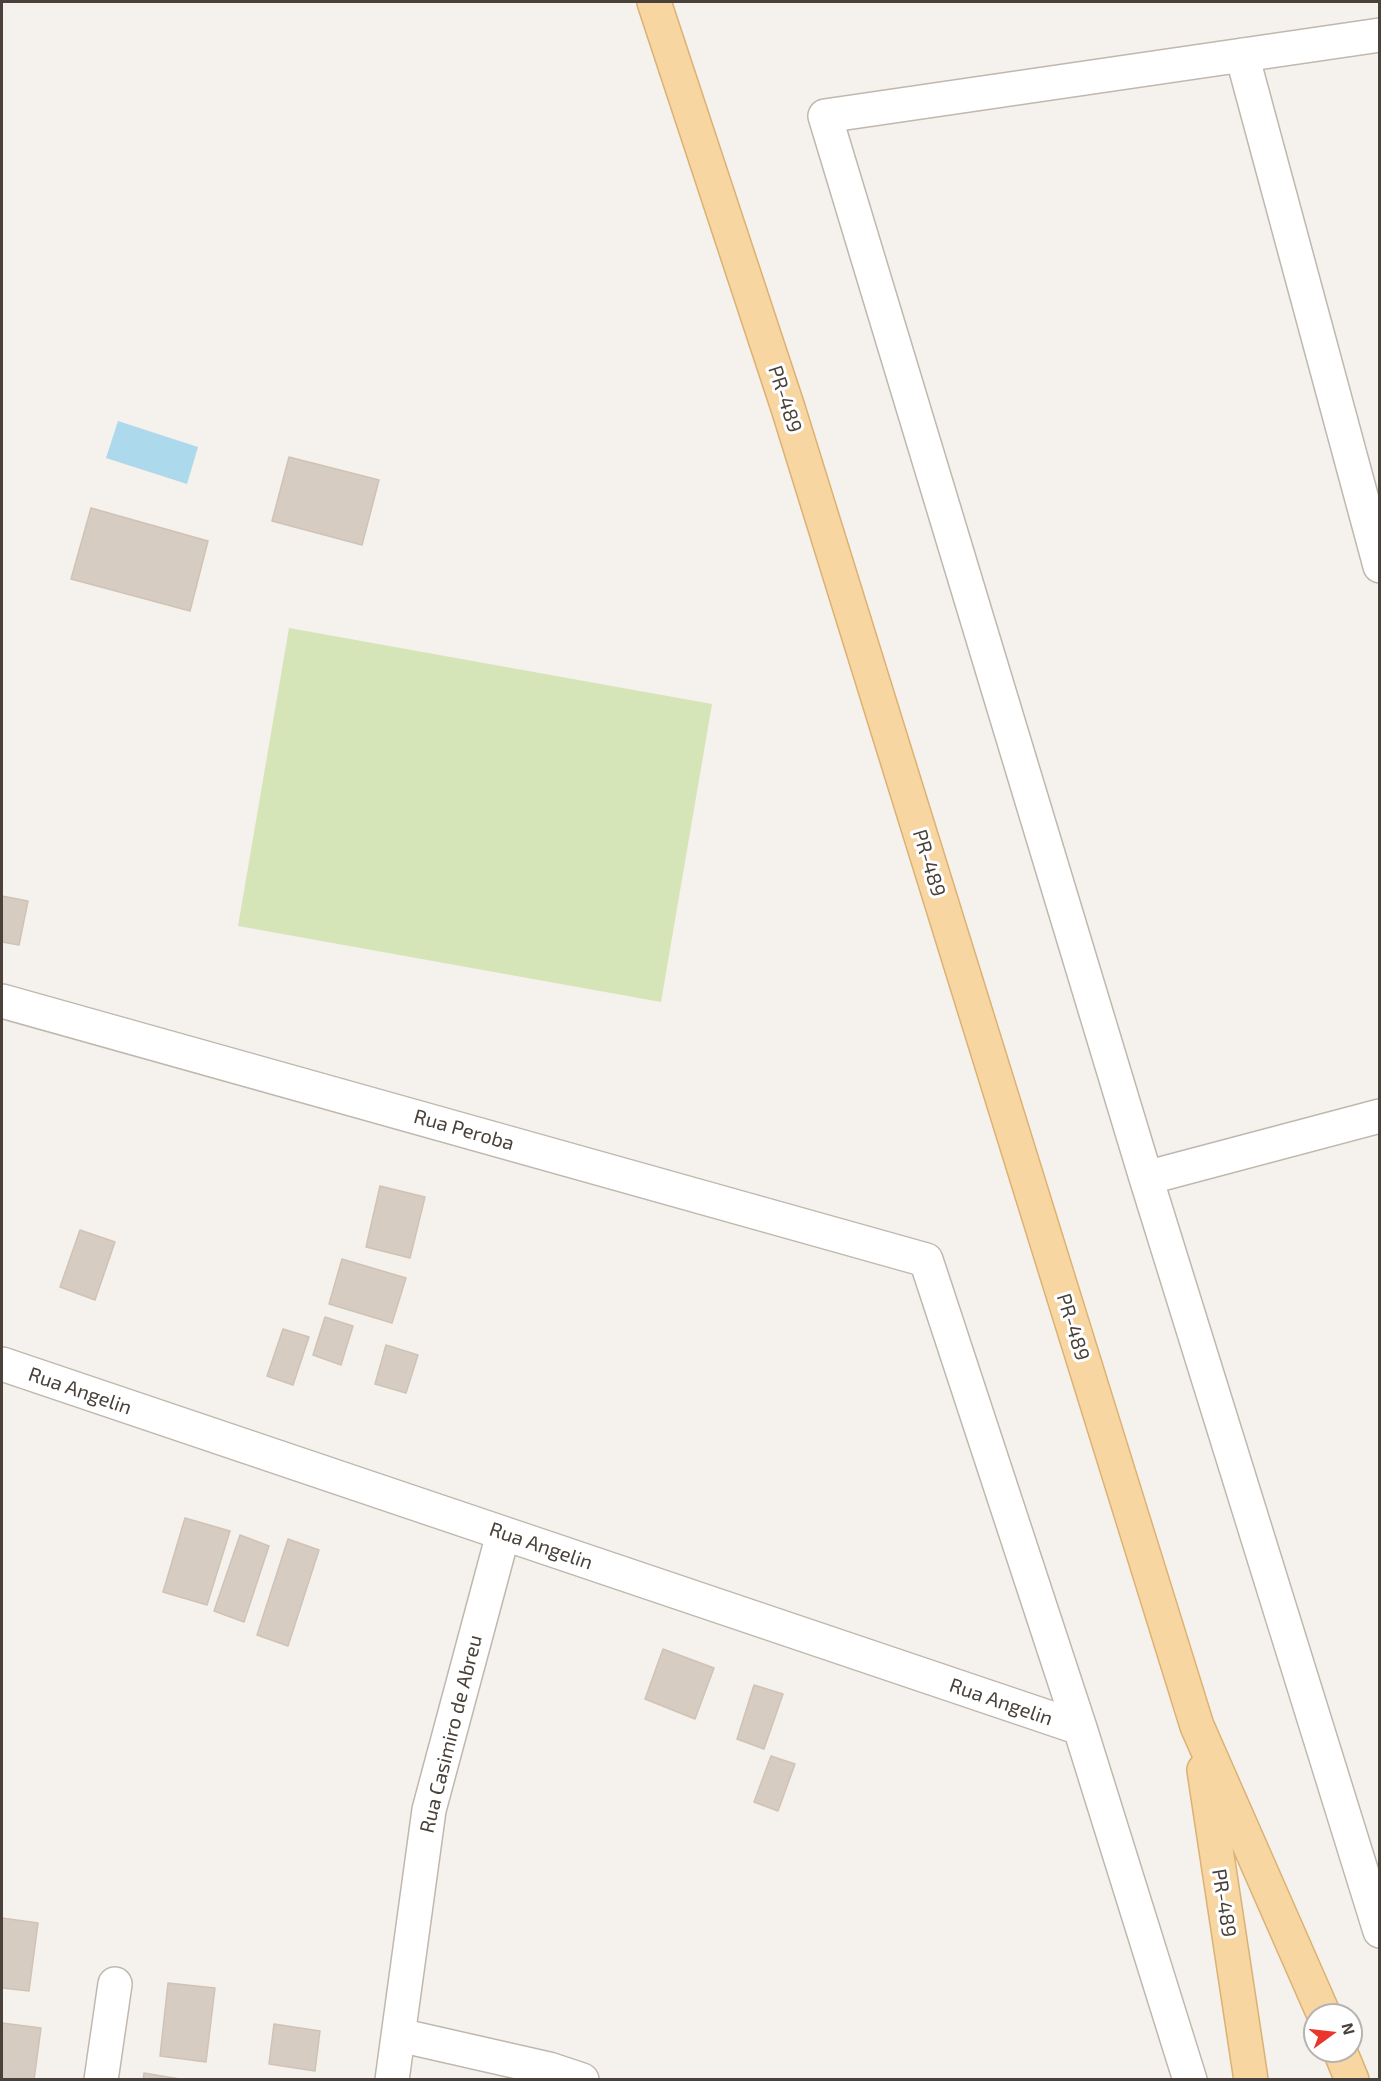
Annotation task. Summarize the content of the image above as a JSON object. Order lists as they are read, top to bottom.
{
  "streets": {
    "main road": ["PR-489"],
    "street": ["Rua Peroba", "Rua Angelin", "Rua Casimiro de Abreu"]
  },
  "crossings": [
    ["Rua Peroba", "Rua Angelin"],
    ["Rua Angelin", "Rua Casimiro de Abreu"]
  ],
  "north": "right"
}
